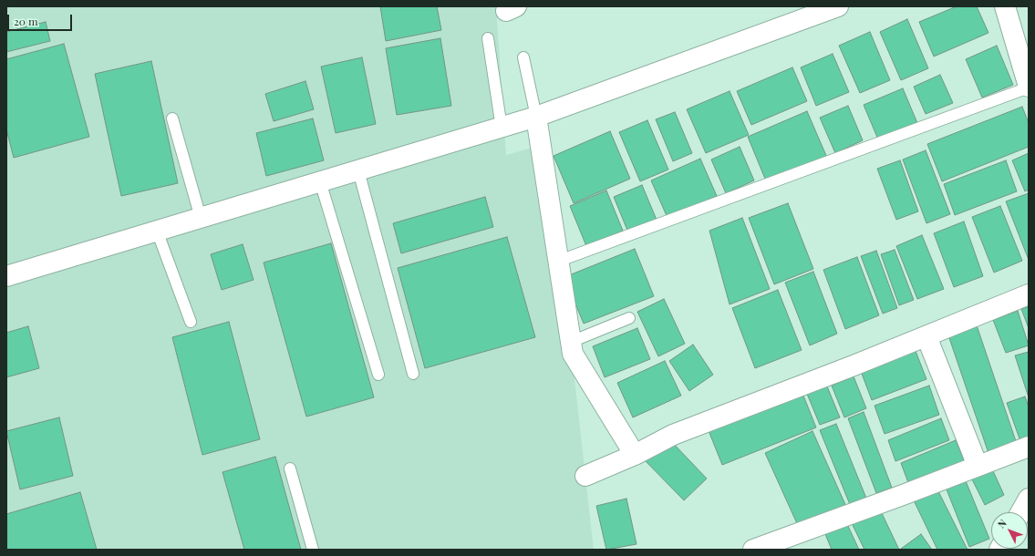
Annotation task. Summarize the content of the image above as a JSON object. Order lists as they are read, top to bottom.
{
  "scale_bar": "20 m",
  "north": "top left"
}
